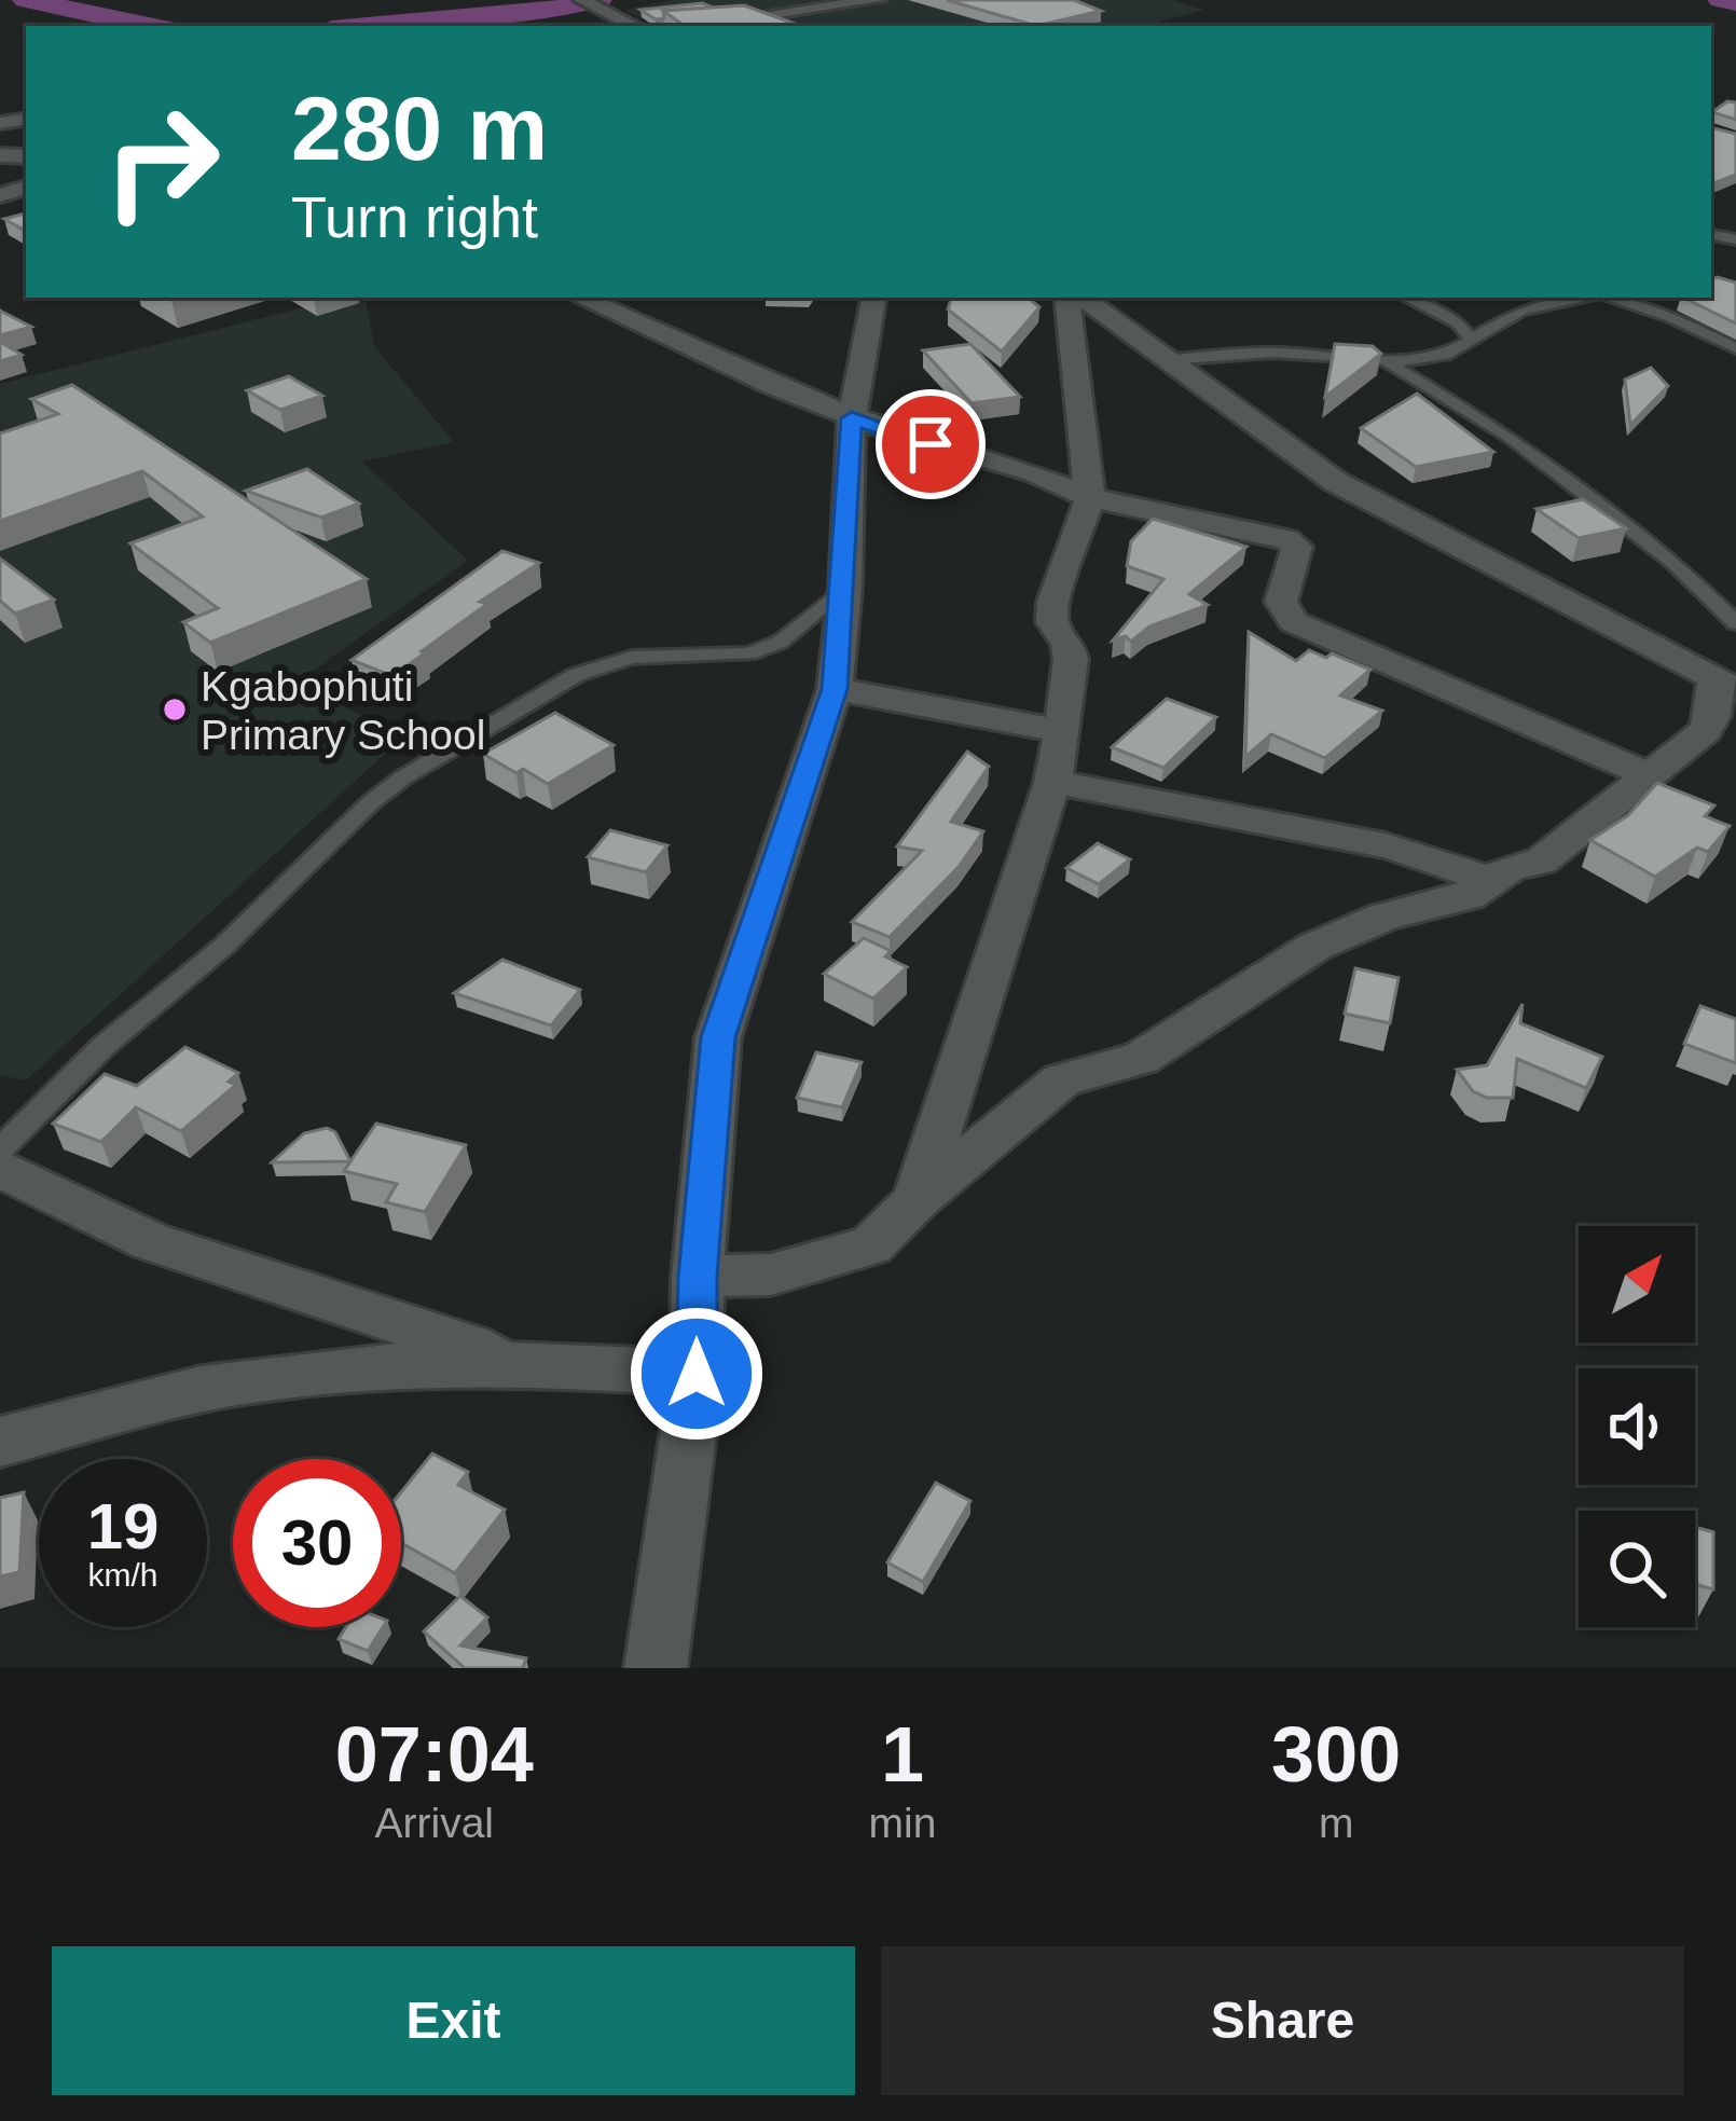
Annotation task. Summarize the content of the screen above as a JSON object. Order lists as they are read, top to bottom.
{
  "places": ["Kgabophuti Primary School"],
  "north": "top right",
  "page": {
    "turn": ["280 m", "Turn right"],
    "speed": "19 km/h",
    "limit": "30",
    "eta": [
      "07:04",
      "Arrival",
      "1",
      "min",
      "300",
      "m"
    ],
    "buttons": ["Exit", "Share"]
  }
}
